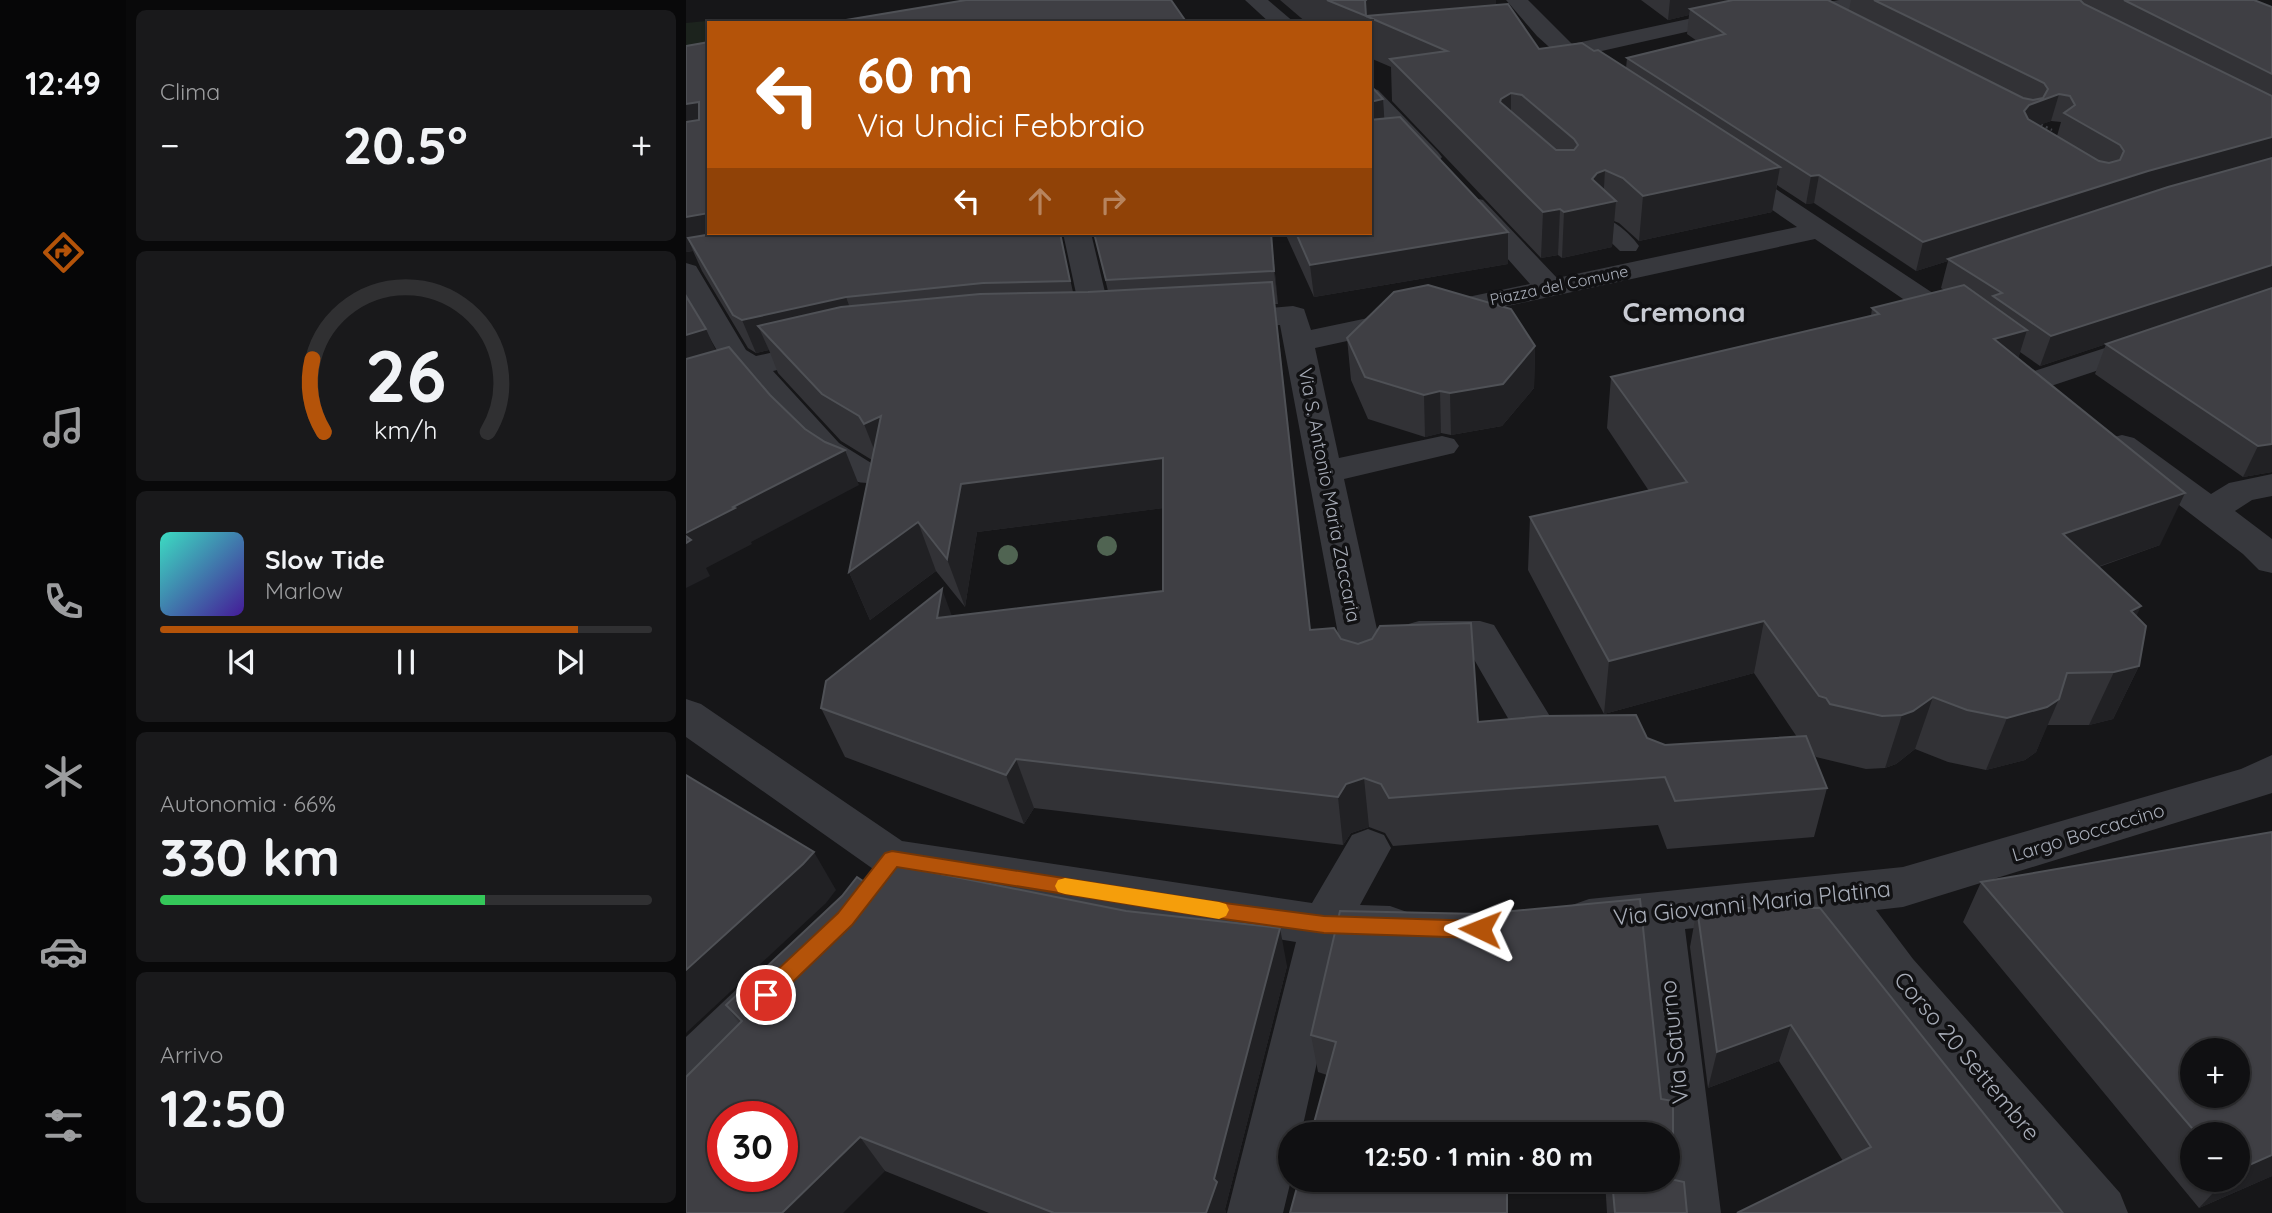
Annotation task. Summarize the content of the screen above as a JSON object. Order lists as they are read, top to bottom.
{
  "streets": {
    "street": [
      "Piazza del Comune",
      "Via S. Antonio Maria Zaccaria",
      "Largo Boccaccino",
      "Via Giovanni Maria Platina",
      "Via Saturno",
      "Corso 20 Settembre"
    ]
  },
  "crossings": [
    ["Piazza del Comune", "Via S. Antonio Maria Zaccaria"],
    ["Largo Boccaccino", "Via Giovanni Maria Platina"],
    ["Via Giovanni Maria Platina", "Via Saturno"],
    ["Via Giovanni Maria Platina", "Corso 20 Settembre"]
  ],
  "districts": ["Cremona"],
  "page": {
    "tabs": "12:49",
    "tile": [
      "Clima",
      ["Autonomia · 66%", "330 km"],
      ["Arrivo", "12:50"]
    ],
    "turn": ["60 m", "Via Undici Febbraio"],
    "heat": ["−", "20.5°", "+"],
    "song": ["Slow Tide", "Marlow"],
    "map_buttons": ["+", "−"],
    "limit": "30",
    "trip": "12:50 · 1 min · 80 m",
    "gauge": ["26", "km/h"]
  }
}
